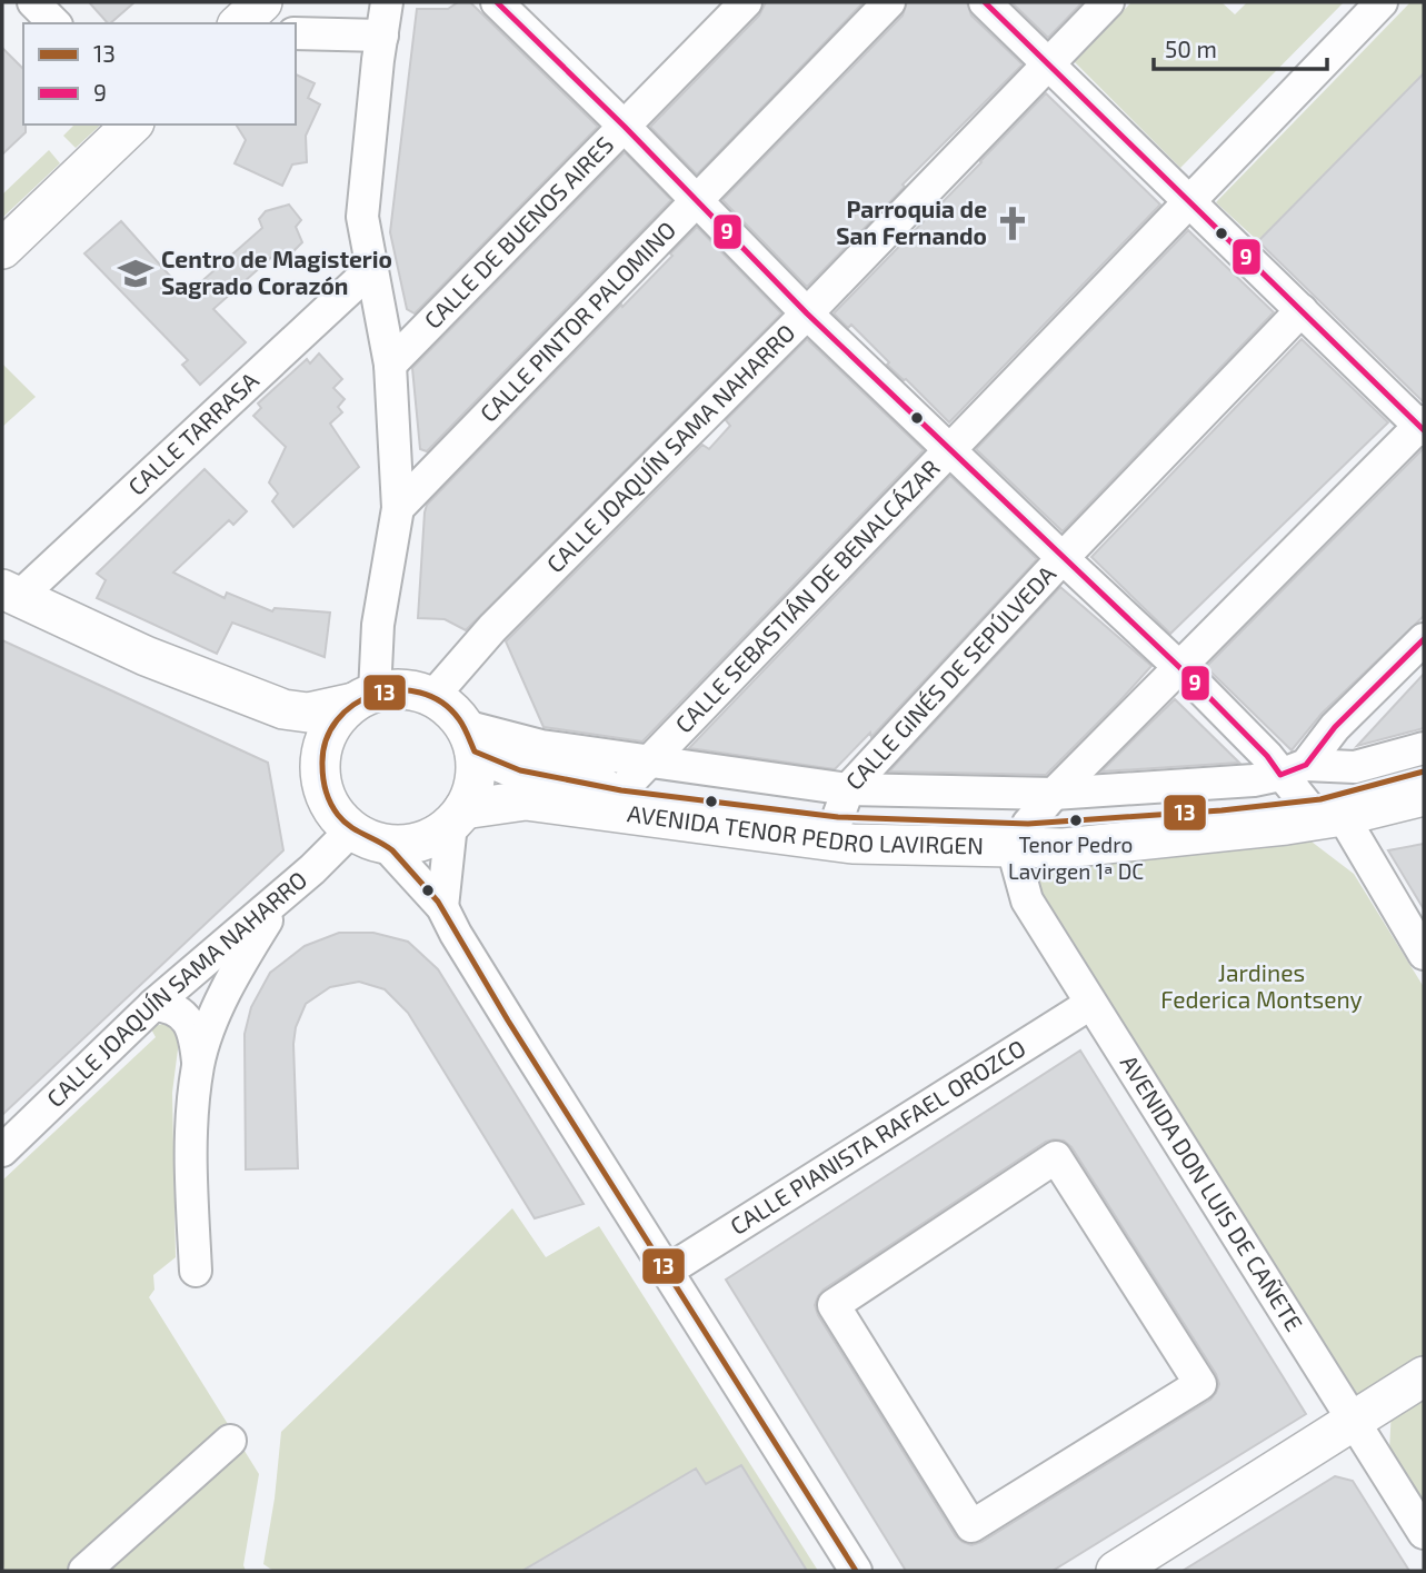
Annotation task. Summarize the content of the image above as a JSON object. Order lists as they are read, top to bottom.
{
  "streets": {
    "main road": ["AVENIDA TENOR PEDRO LAVIRGEN"],
    "street": [
      "CALLE DE BUENOS AIRES",
      "CALLE PINTOR PALOMINO",
      "CALLE TARRASA",
      "CALLE JOAQUÍN SAMA NAHARRO",
      "CALLE SEBASTIÁN DE BENALCÁZAR",
      "CALLE GINÉS DE SEPÚLVEDA",
      "CALLE PIANISTA RAFAEL OROZCO",
      "AVENIDA DON LUIS DE CAÑETE"
    ]
  },
  "crossings": [
    ["CALLE JOAQUÍN SAMA NAHARRO", "AVENIDA TENOR PEDRO LAVIRGEN"],
    ["CALLE SEBASTIÁN DE BENALCÁZAR", "AVENIDA TENOR PEDRO LAVIRGEN"],
    ["CALLE GINÉS DE SEPÚLVEDA", "AVENIDA TENOR PEDRO LAVIRGEN"],
    ["AVENIDA TENOR PEDRO LAVIRGEN", "AVENIDA DON LUIS DE CAÑETE"],
    ["CALLE PIANISTA RAFAEL OROZCO", "AVENIDA DON LUIS DE CAÑETE"]
  ],
  "parks": ["Jardines Federica Montseny"],
  "places": {
    "church": ["Parroquia de San Fernando"],
    "school or university": ["Centro de Magisterio Sagrado Corazón"],
    "other": ["Tenor Pedro Lavirgen 1ª DC"]
  },
  "lines": ["transit line 9", "transit line 13"],
  "legend": ["13", "9"],
  "scale_bar": "50 m"
}
